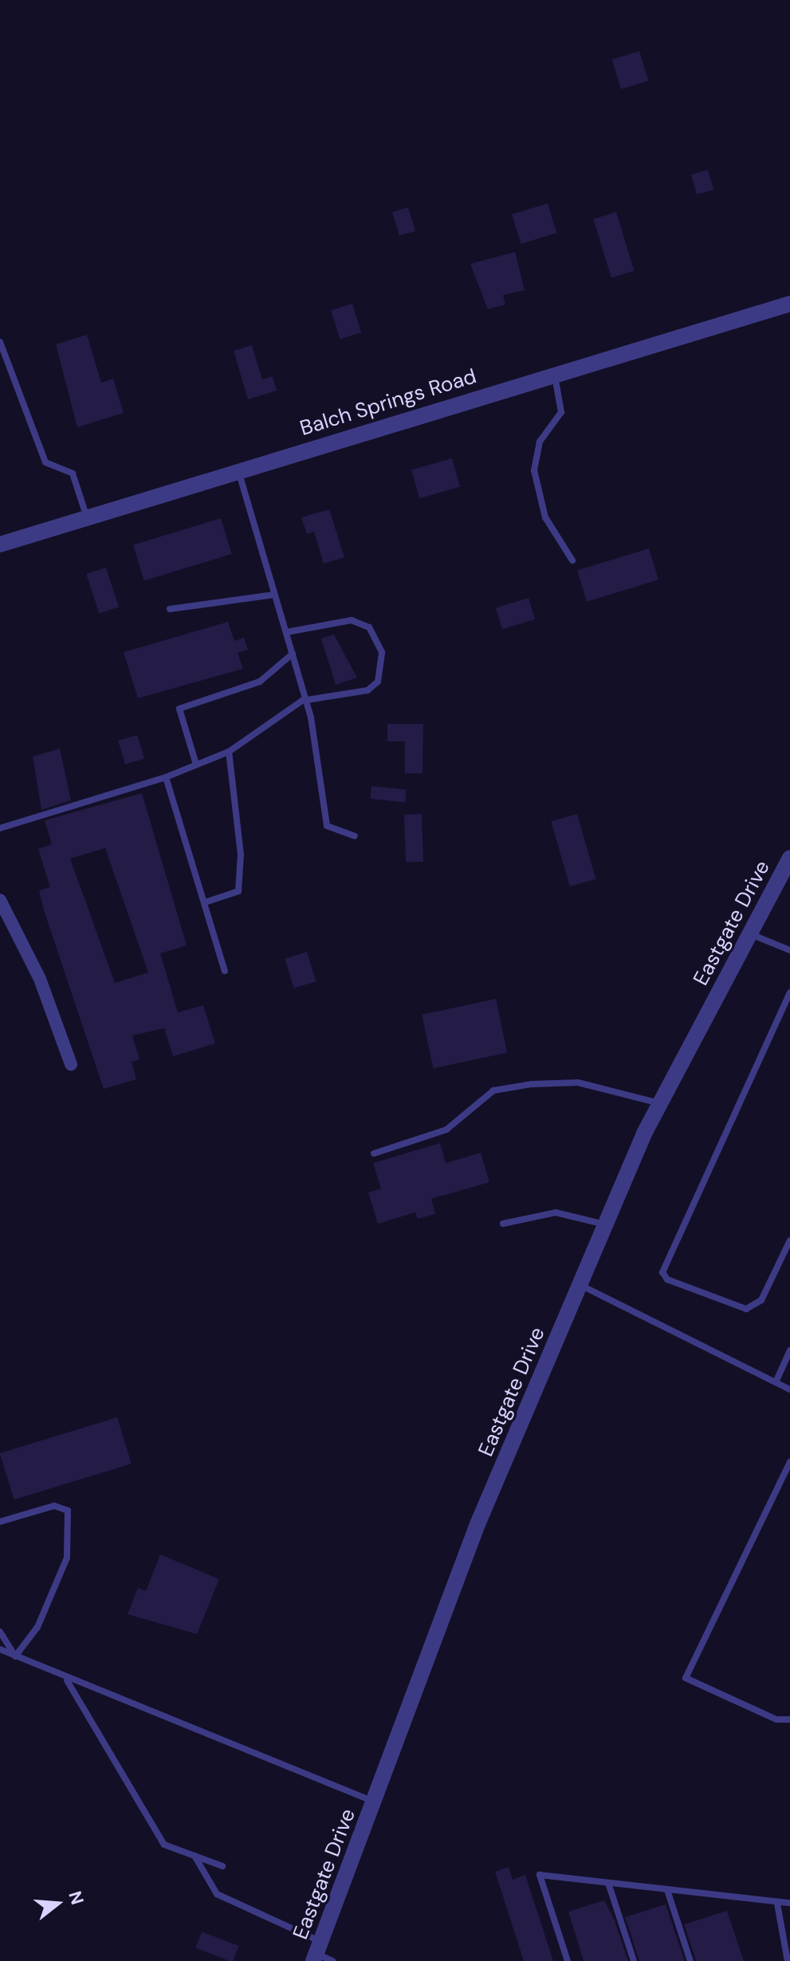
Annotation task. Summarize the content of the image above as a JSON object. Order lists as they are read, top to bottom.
{
  "streets": {
    "street": ["Balch Springs Road", "Eastgate Drive"]
  },
  "north": "right"
}
